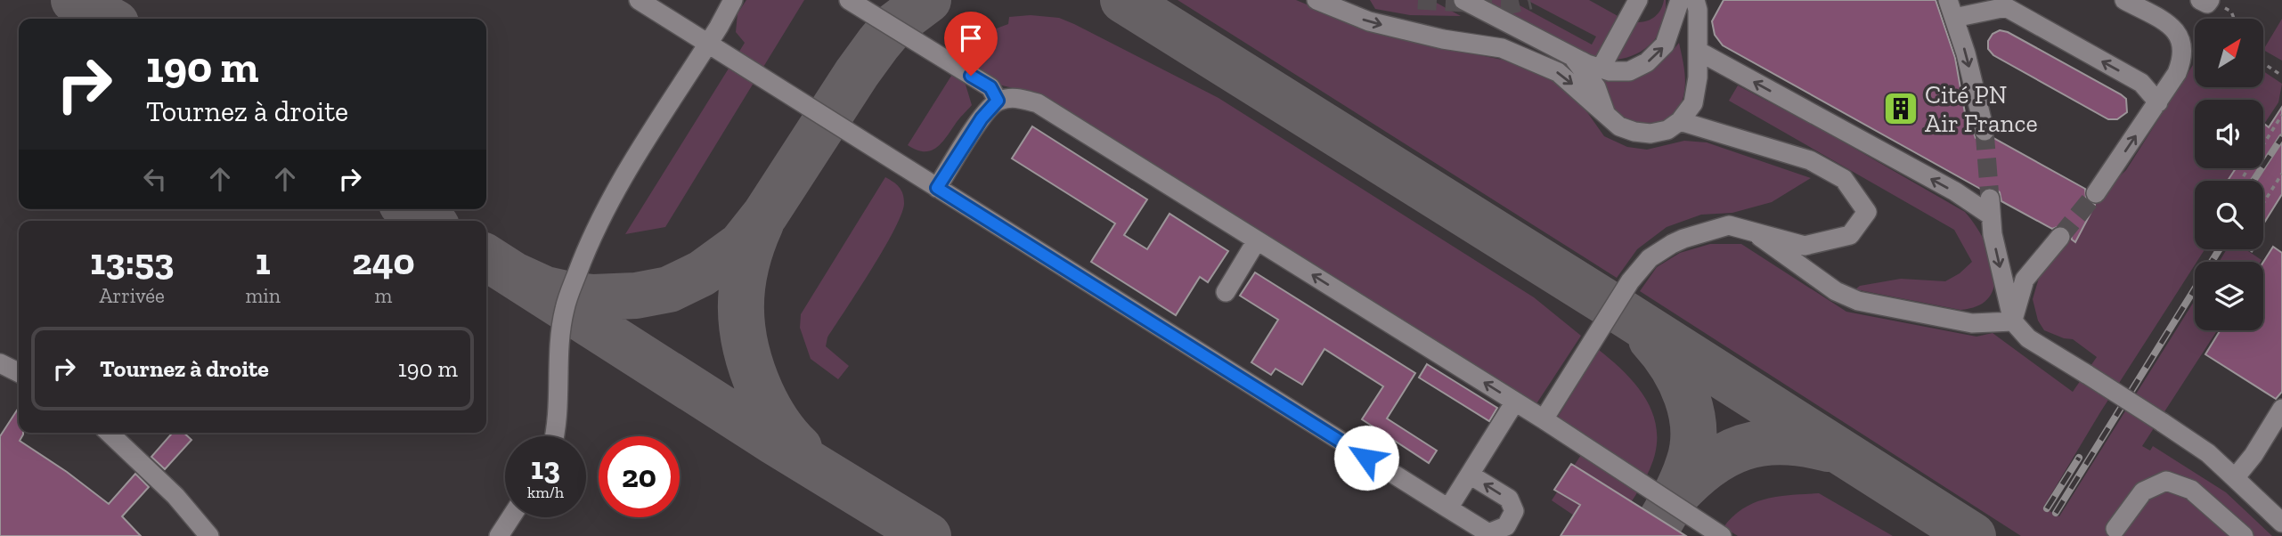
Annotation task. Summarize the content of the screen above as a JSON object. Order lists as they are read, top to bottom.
{
  "places": {
    "building": ["Cité PN Air France"]
  },
  "north": "top right",
  "page": {
    "turn": ["190 m", "Tournez à droite"],
    "eta": [
      "13:53",
      "Arrivée",
      "1",
      "min",
      "240",
      "m"
    ],
    "list": [
      {
        "name": "Tournez à droite",
        "value": "190 m"
      }
    ],
    "speed": "13 km/h",
    "limit": "20"
  }
}
